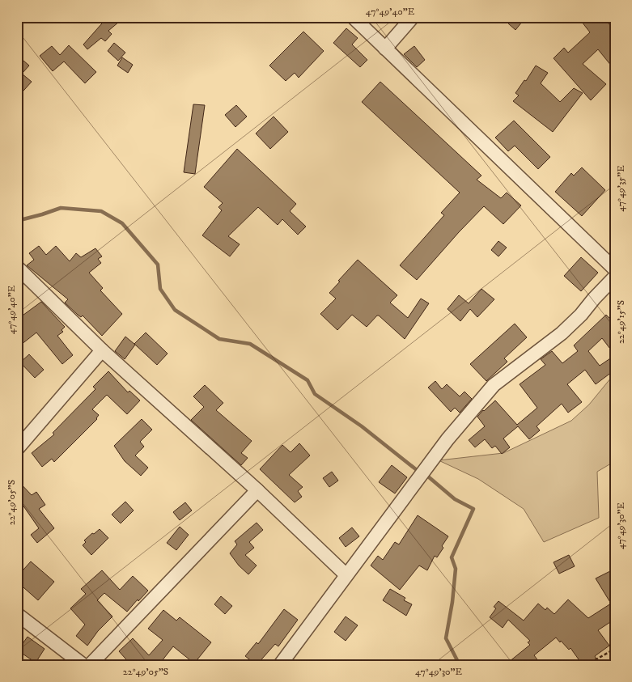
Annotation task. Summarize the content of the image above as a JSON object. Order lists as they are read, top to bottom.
{
  "coordinates": [
    "47°49'40\"E",
    "47°49'35\"E",
    "22°49'15\"S",
    "22°49'05\"S",
    "47°49'30\"E"
  ]
}
